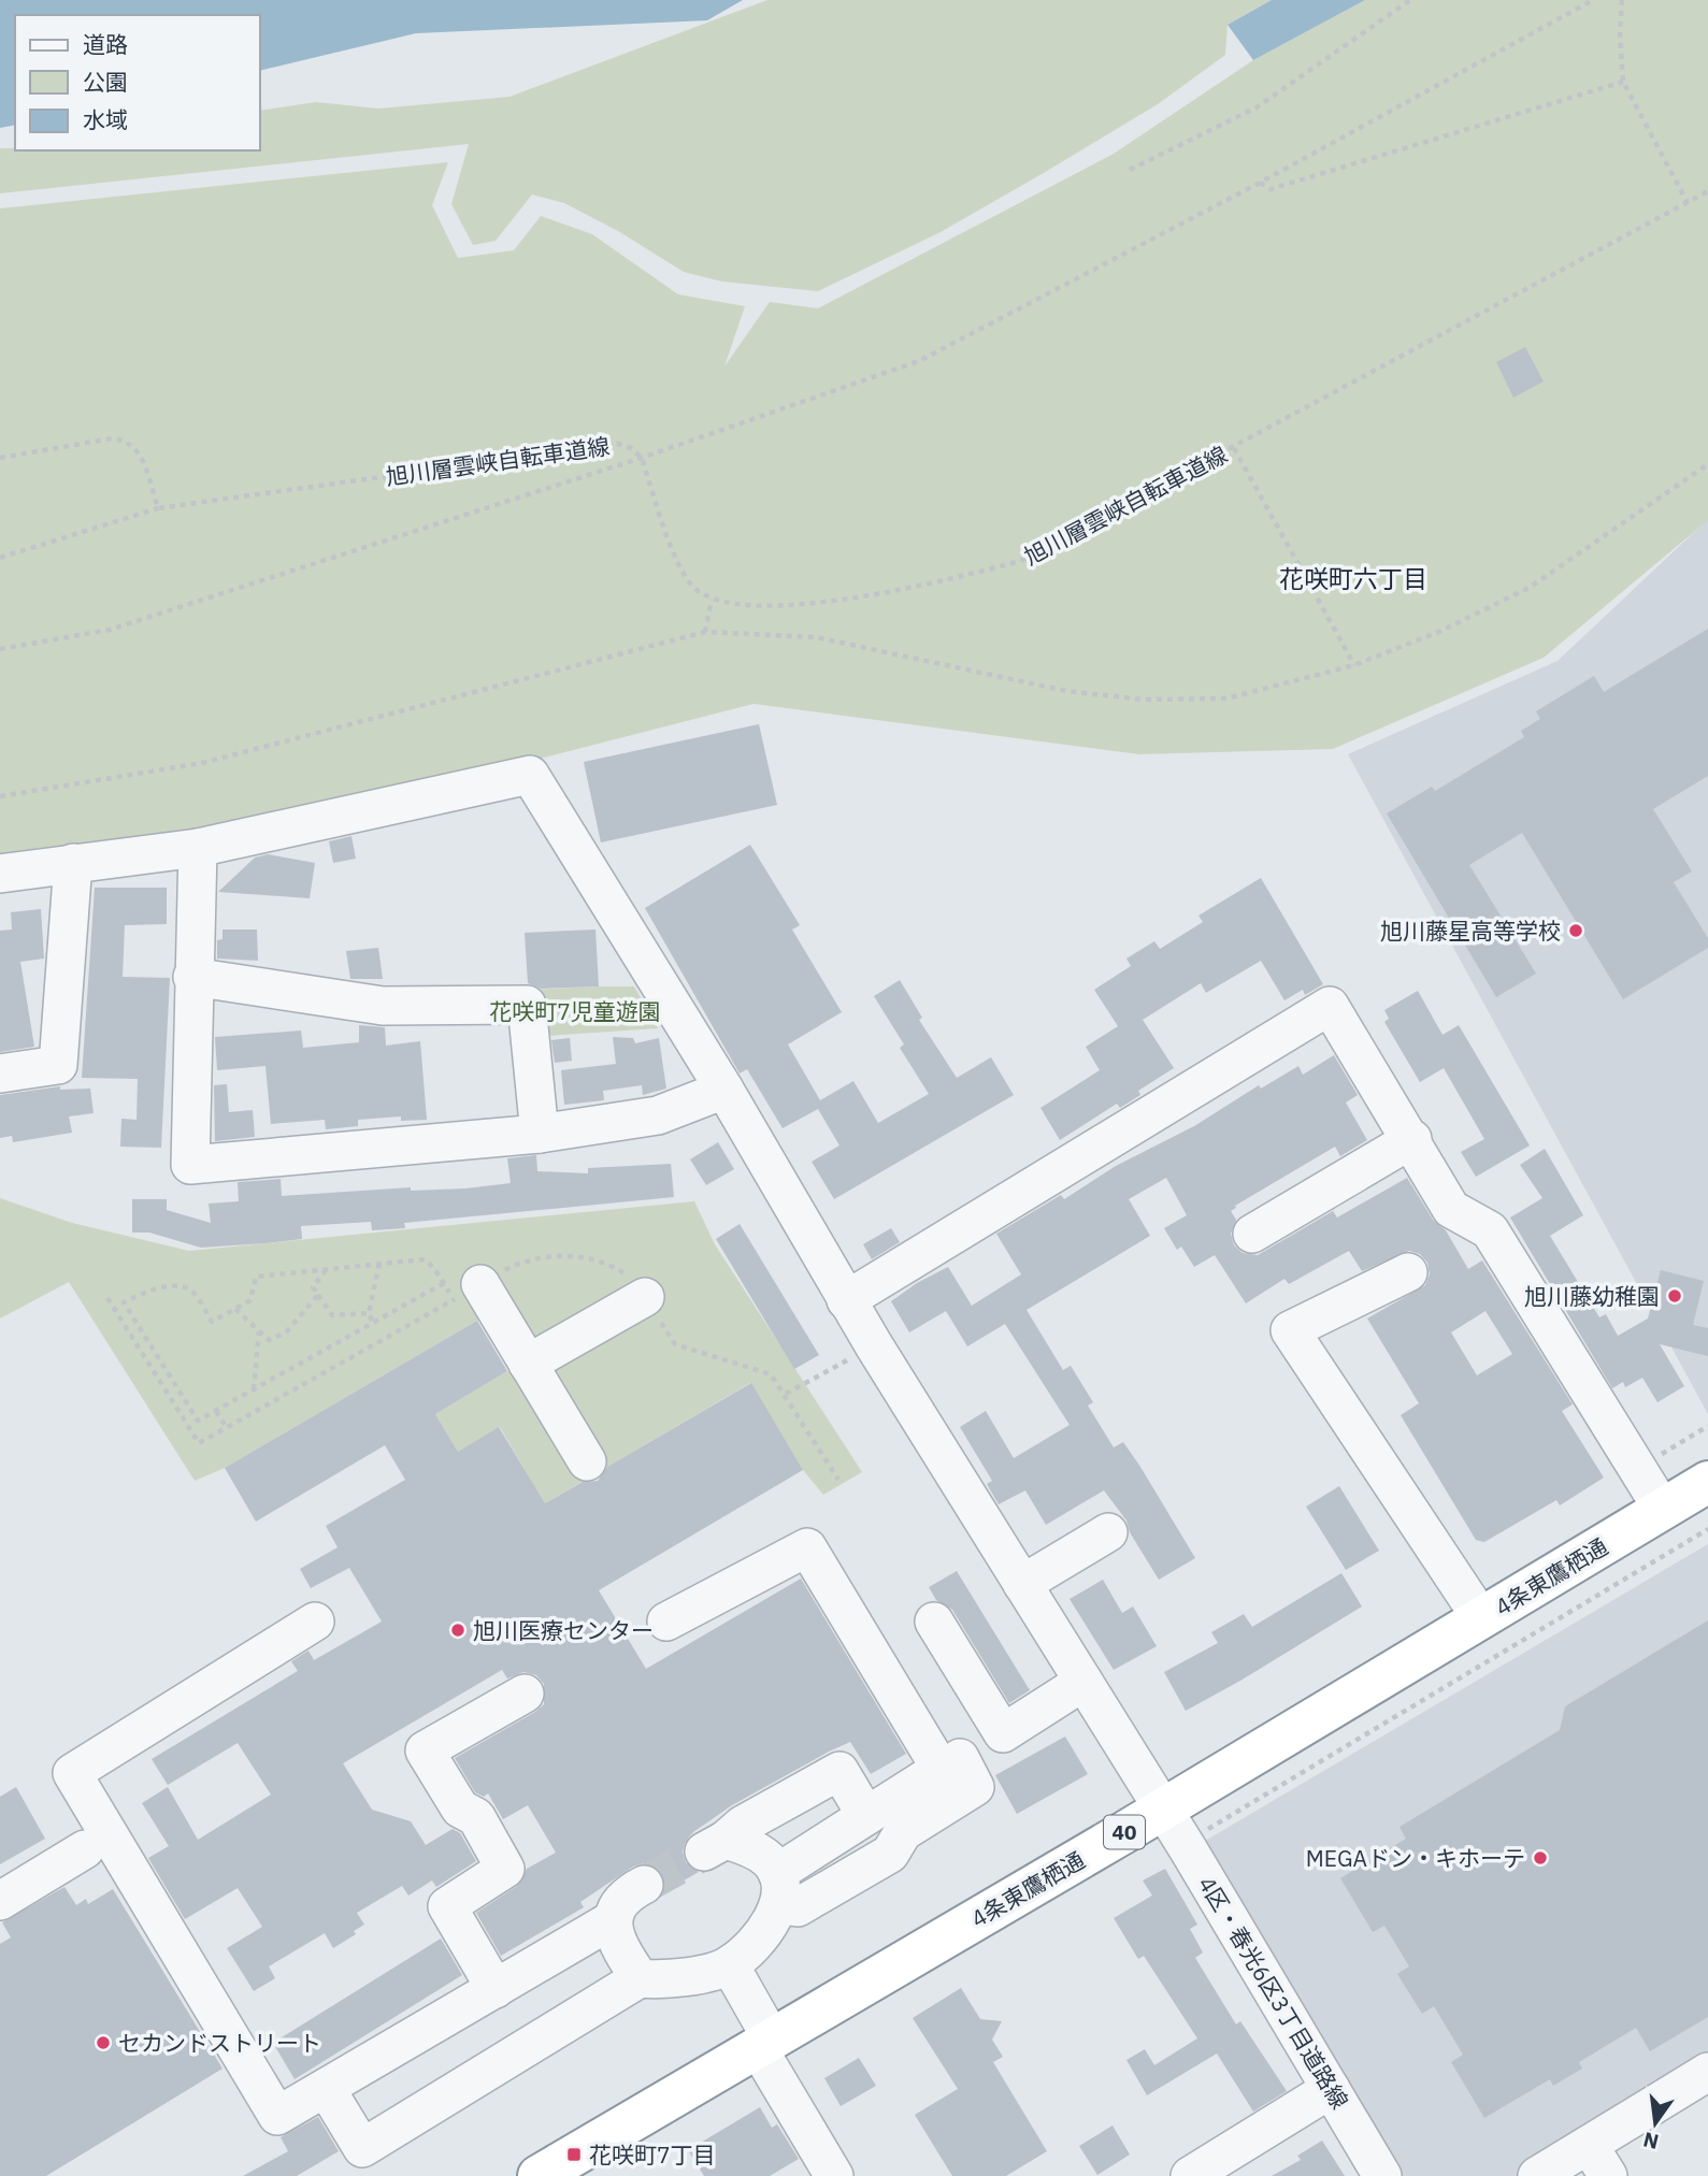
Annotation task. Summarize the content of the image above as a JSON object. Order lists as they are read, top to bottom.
{
  "streets": {
    "highway": ["4条東鷹栖通", "40"],
    "street": ["4区・春光6区3丁目道路線"],
    "path": ["旭川層雲峡自転車道線"]
  },
  "crossings": [
    ["4条東鷹栖通", "4区・春光6区3丁目道路線"]
  ],
  "districts": ["花咲町六丁目"],
  "parks": ["花咲町7児童遊園"],
  "places": {
    "other": [
      "旭川藤星高等学校",
      "旭川藤幼稚園",
      "旭川医療センター",
      "MEGAドン・キホーテ",
      "セカンドストリート"
    ],
    "transit": ["花咲町7丁目"]
  },
  "legend": ["道路", "公園", "水域"],
  "north": "bottom"
}
